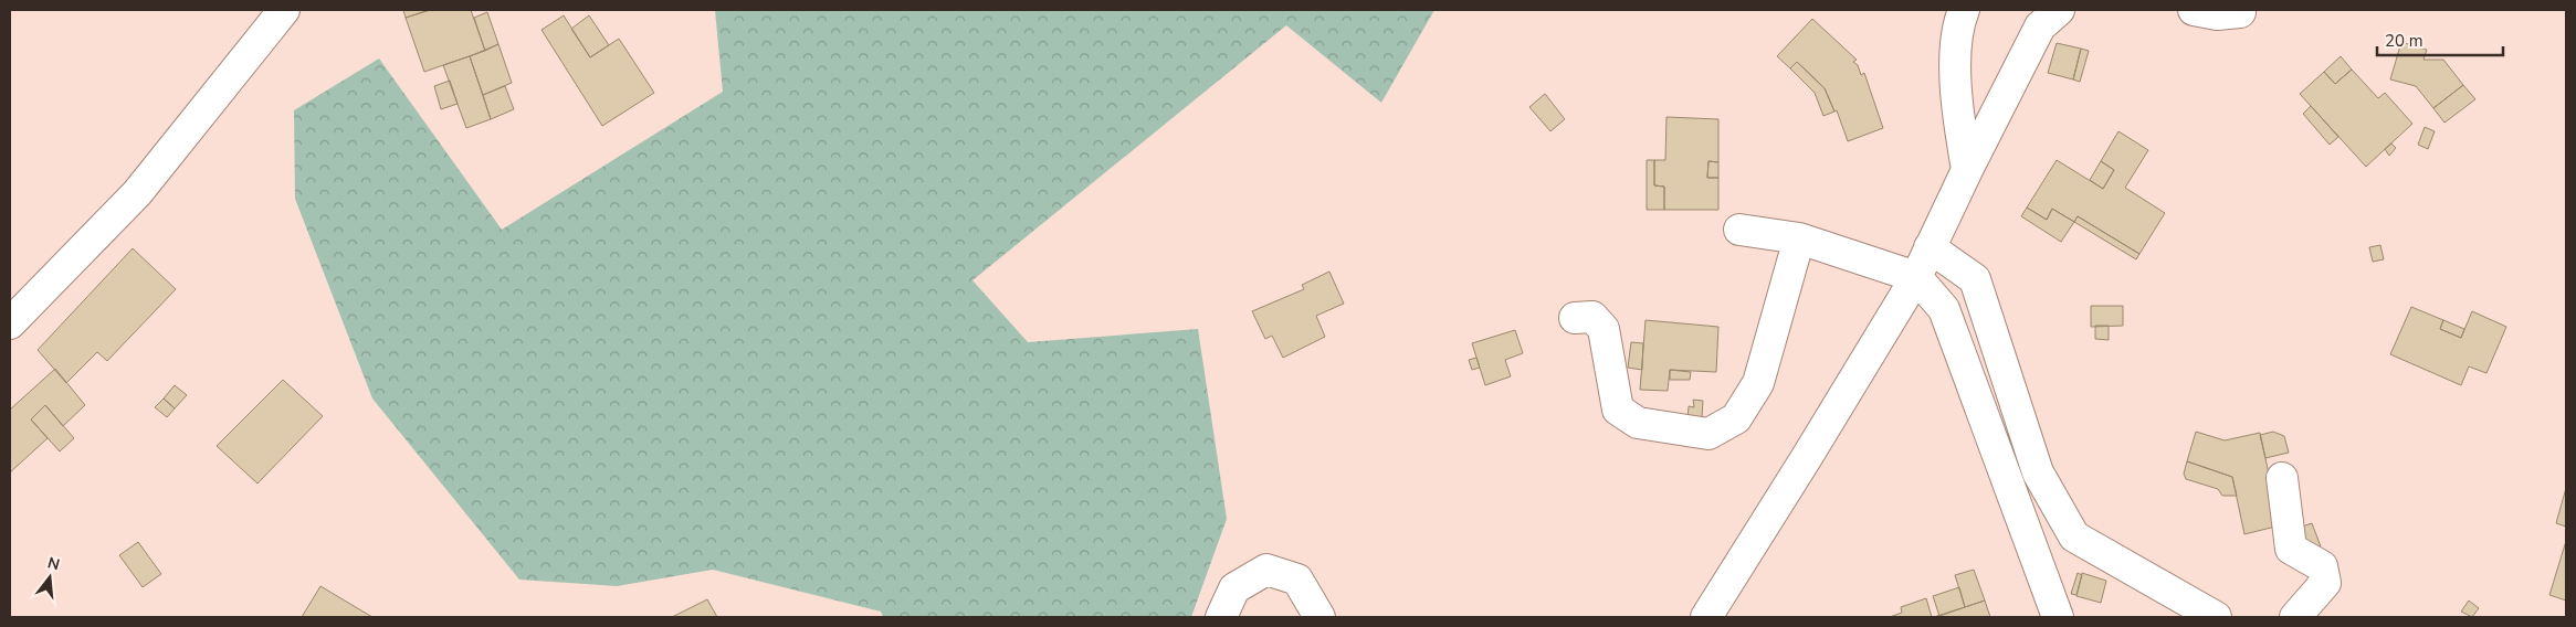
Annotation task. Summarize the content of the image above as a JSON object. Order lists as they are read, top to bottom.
{
  "scale_bar": "20 m",
  "north": "top"
}
